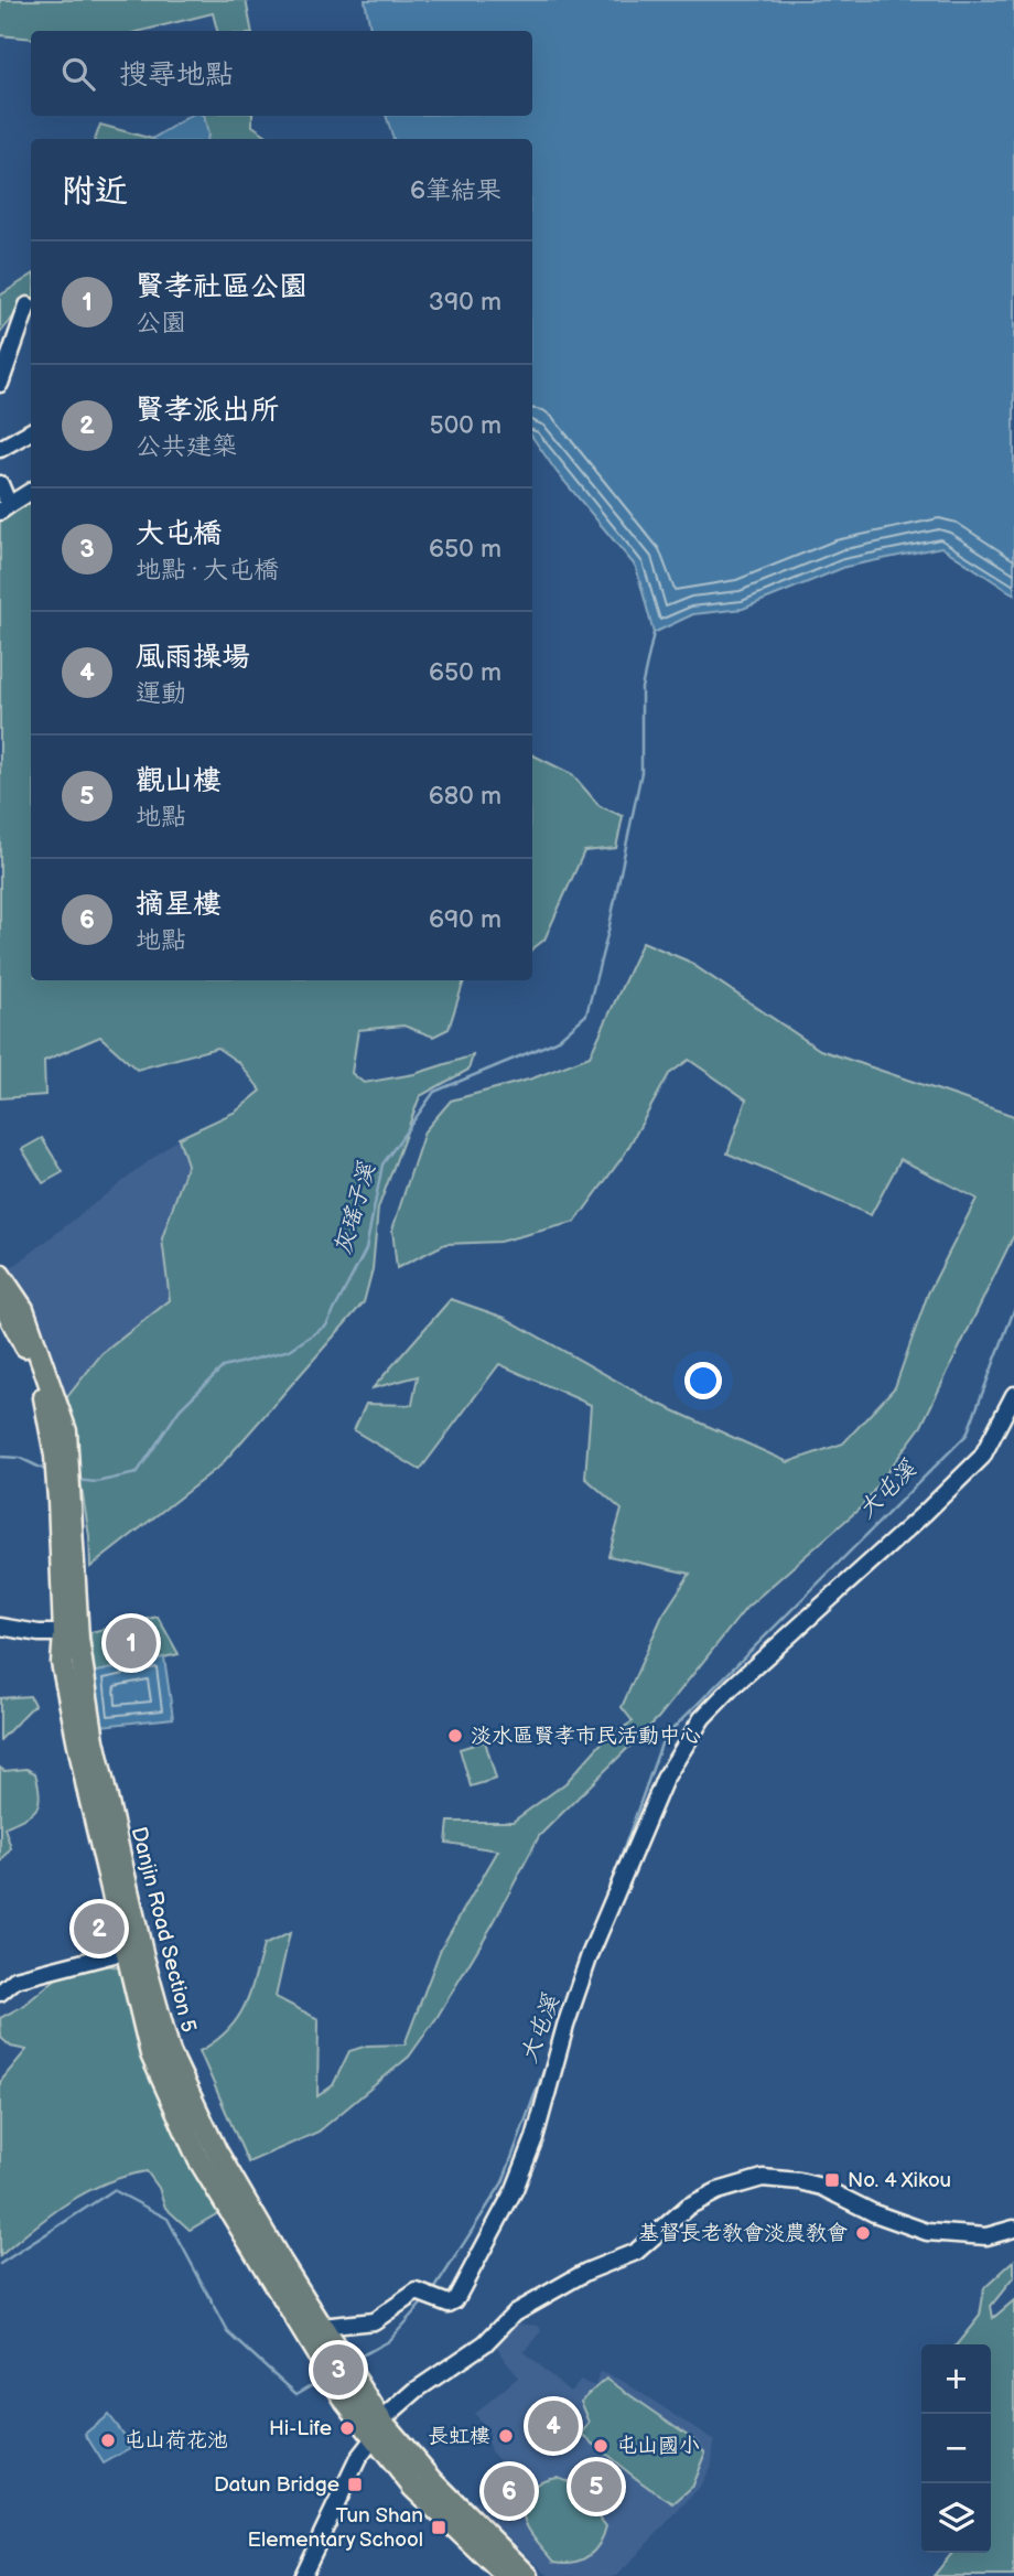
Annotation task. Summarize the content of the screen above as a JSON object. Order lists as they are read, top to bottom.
{
  "streets": {
    "main road": ["Danjin Road Section 5"]
  },
  "water": ["灰瑤子溪", "大屯溪"],
  "places": {
    "other": [
      "淡水區賢孝市民活動中心",
      "基督長老教會淡農教會",
      "Hi-Life",
      "長虹樓",
      "屯山荷花池",
      "屯山國小"
    ],
    "transit": ["No. 4 Xikou", "Datun Bridge", "Tun Shan Elementary School"]
  },
  "page": {
    "search": "搜尋地點",
    "heading": ["附近", "6筆結果"],
    "list": [
      {
        "mark": "1",
        "name": "賢孝社區公園",
        "note": "公園",
        "value": "390 m"
      },
      {
        "mark": "2",
        "name": "賢孝派出所",
        "note": "公共建築",
        "value": "500 m"
      },
      {
        "mark": "3",
        "name": "大屯橋",
        "note": "地點 · 大屯橋",
        "value": "650 m"
      },
      {
        "mark": "4",
        "name": "風雨操場",
        "note": "運動",
        "value": "650 m"
      },
      {
        "mark": "5",
        "name": "觀山樓",
        "note": "地點",
        "value": "680 m"
      },
      {
        "mark": "6",
        "name": "摘星樓",
        "note": "地點",
        "value": "690 m"
      }
    ],
    "pins": [
      "1",
      "2",
      "3",
      "4",
      "5",
      "6"
    ],
    "map_buttons": ["+", "−"]
  }
}
